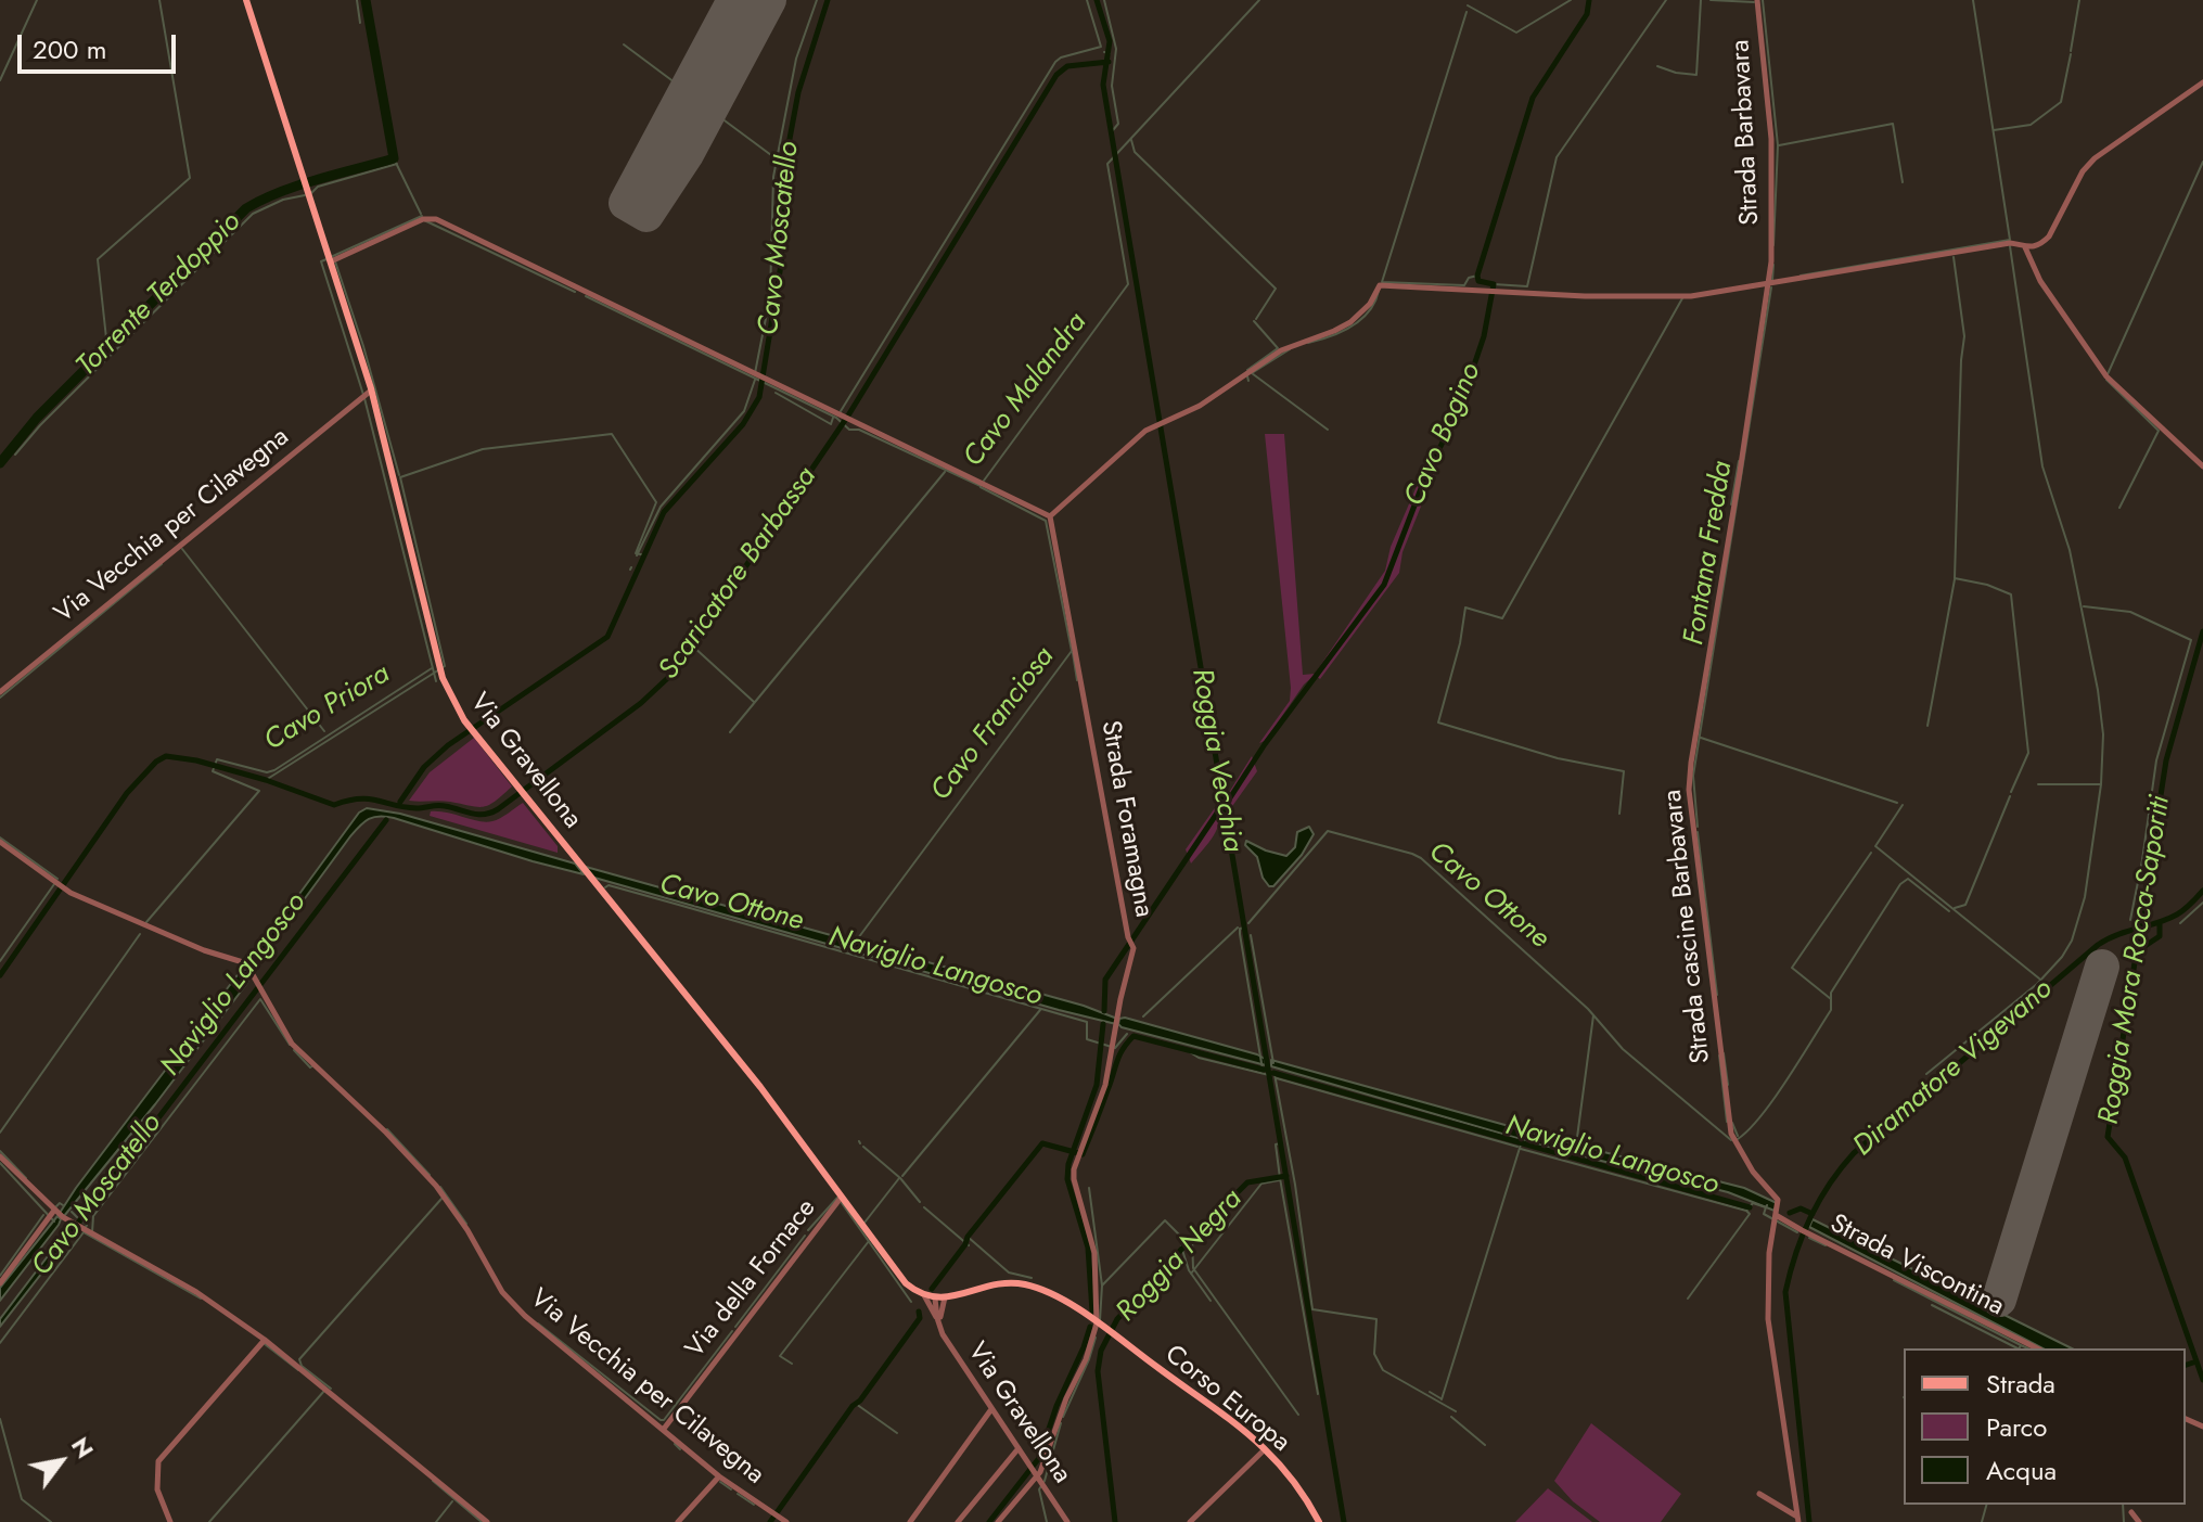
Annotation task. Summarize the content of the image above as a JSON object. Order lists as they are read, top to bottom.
{
  "streets": {
    "main road": ["Via Gravellona", "Corso Europa"],
    "street": [
      "Strada Barbavara",
      "Via Vecchia per Cilavegna",
      "Strada Foramagna",
      "Strada cascine Barbavara",
      "Strada Viscontina",
      "Via della Fornace"
    ]
  },
  "crossings": [
    ["Strada Barbavara", "Strada cascine Barbavara"],
    ["Via Vecchia per Cilavegna", "Via Gravellona"],
    ["Via Vecchia per Cilavegna", "Via della Fornace"],
    ["Via Gravellona", "Via della Fornace"],
    ["Via Gravellona", "Corso Europa"],
    ["Strada Foramagna", "Corso Europa"],
    ["Strada cascine Barbavara", "Strada Viscontina"]
  ],
  "water": [
    "Cavo Moscatello",
    "Torrente Terdoppio",
    "Cavo Malandra",
    "Cavo Bogino",
    "Fontana Fredda",
    "Scaricatore Barbassa",
    "Cavo Priora",
    "Cavo Franciosa",
    "Roggia Vecchia",
    "Cavo Ottone",
    "Roggia Mora Rocca-Saporiti",
    "Naviglio Langosco",
    "Diramatore Vigevano",
    "Roggia Negra"
  ],
  "legend": ["Strada", "Parco", "Acqua"],
  "scale_bar": "200 m",
  "north": "top right"
}
